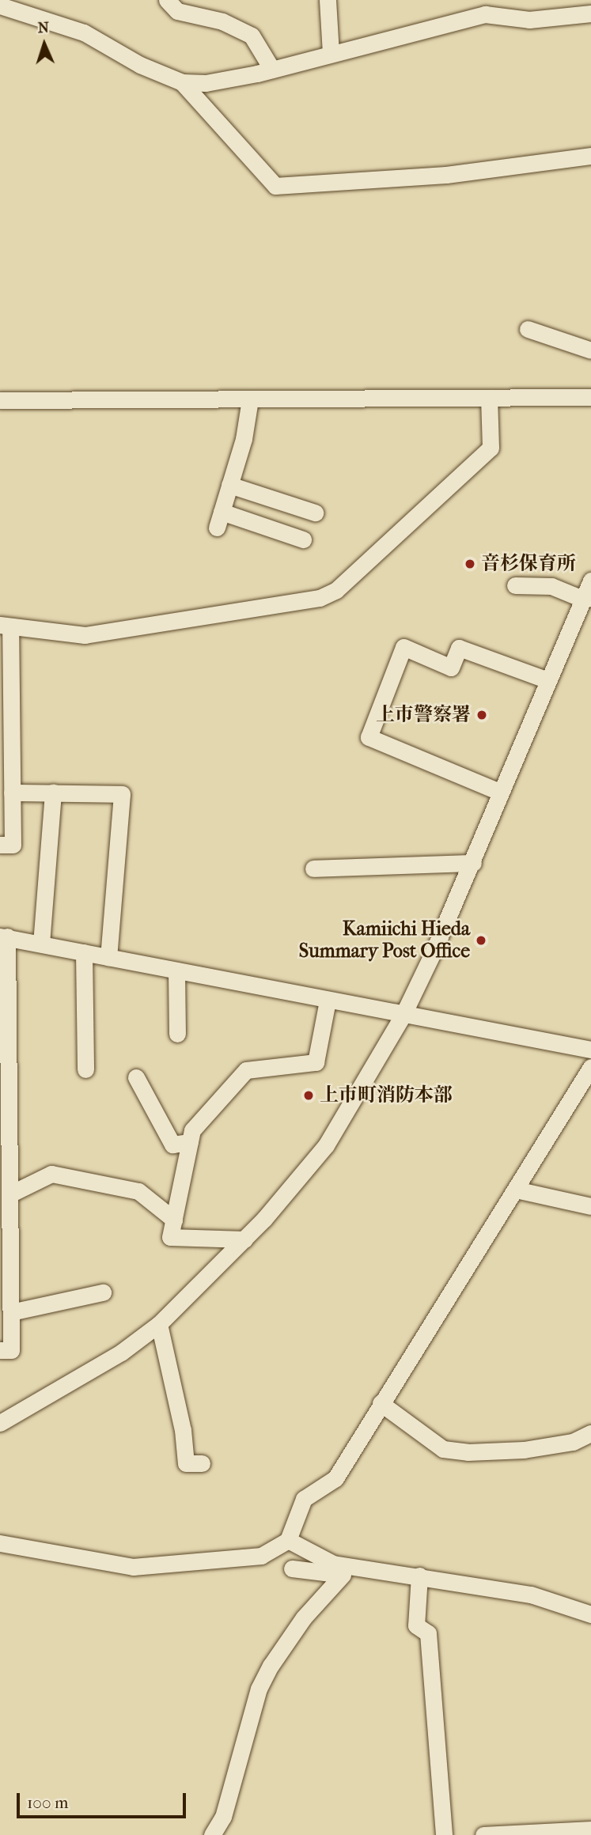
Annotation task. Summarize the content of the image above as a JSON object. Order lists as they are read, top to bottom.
{
  "places": [
    "音杉保育所",
    "上市警察署",
    "Kamiichi Hieda Summary Post Office",
    "上市町消防本部"
  ],
  "scale_bar": "100 m",
  "north": "top"
}
